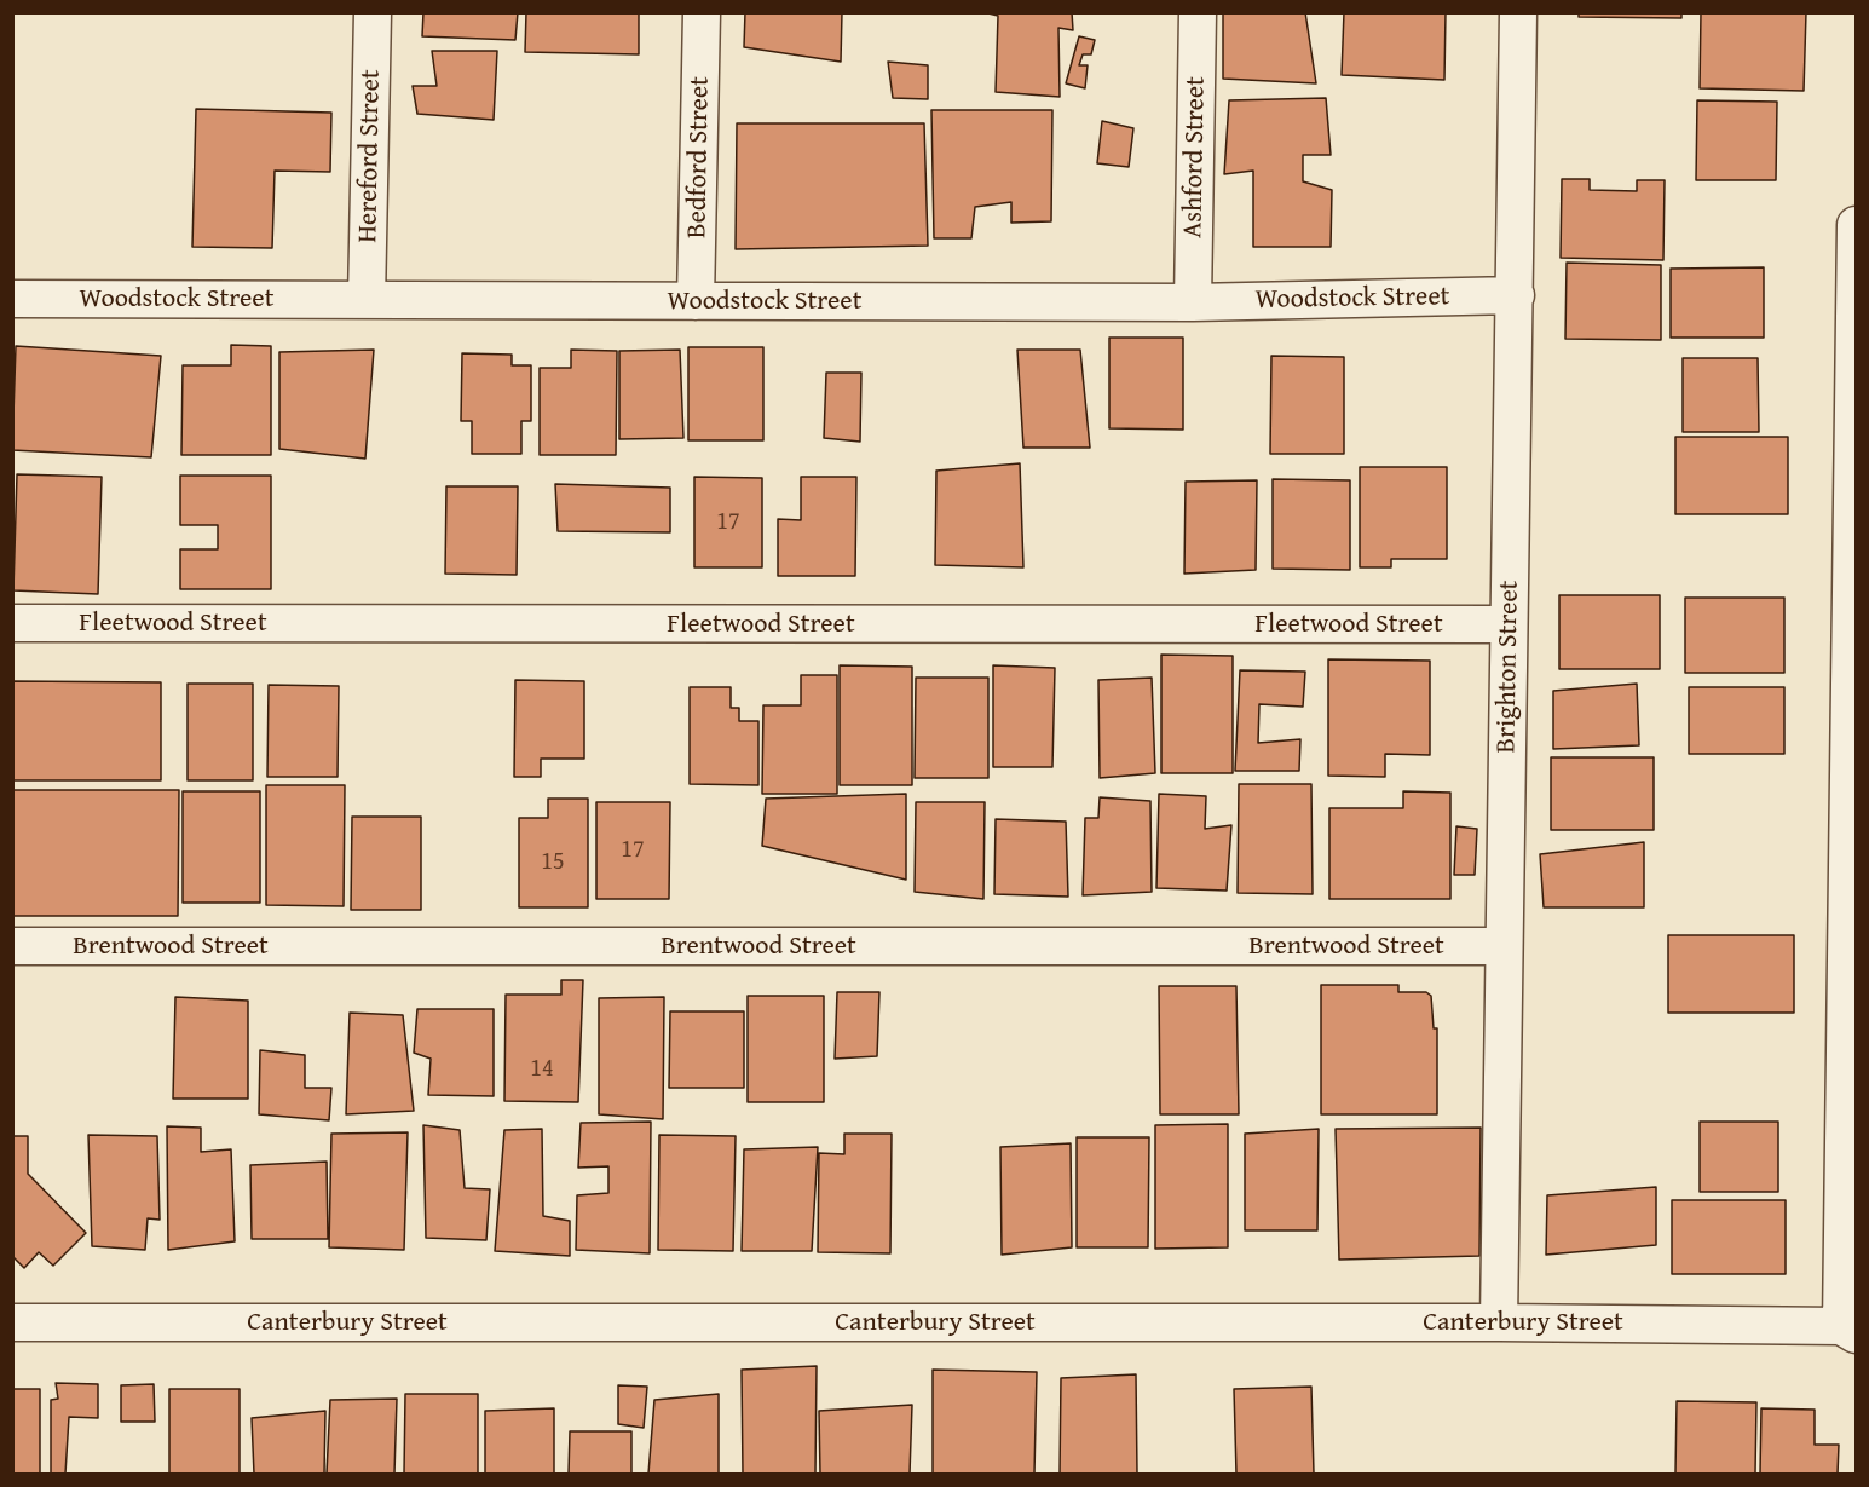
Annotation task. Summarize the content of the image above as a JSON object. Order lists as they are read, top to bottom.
{
  "streets": {
    "street": [
      "Hereford Street",
      "Bedford Street",
      "Ashford Street",
      "Woodstock Street",
      "Fleetwood Street",
      "Brighton Street",
      "Brentwood Street",
      "Canterbury Street"
    ]
  },
  "crossings": [
    ["Hereford Street", "Woodstock Street"],
    ["Bedford Street", "Woodstock Street"],
    ["Ashford Street", "Woodstock Street"],
    ["Woodstock Street", "Brighton Street"],
    ["Fleetwood Street", "Brighton Street"],
    ["Brighton Street", "Brentwood Street"],
    ["Brighton Street", "Canterbury Street"]
  ],
  "house_numbers": [
    "17",
    "17",
    "15",
    "14"
  ]
}
